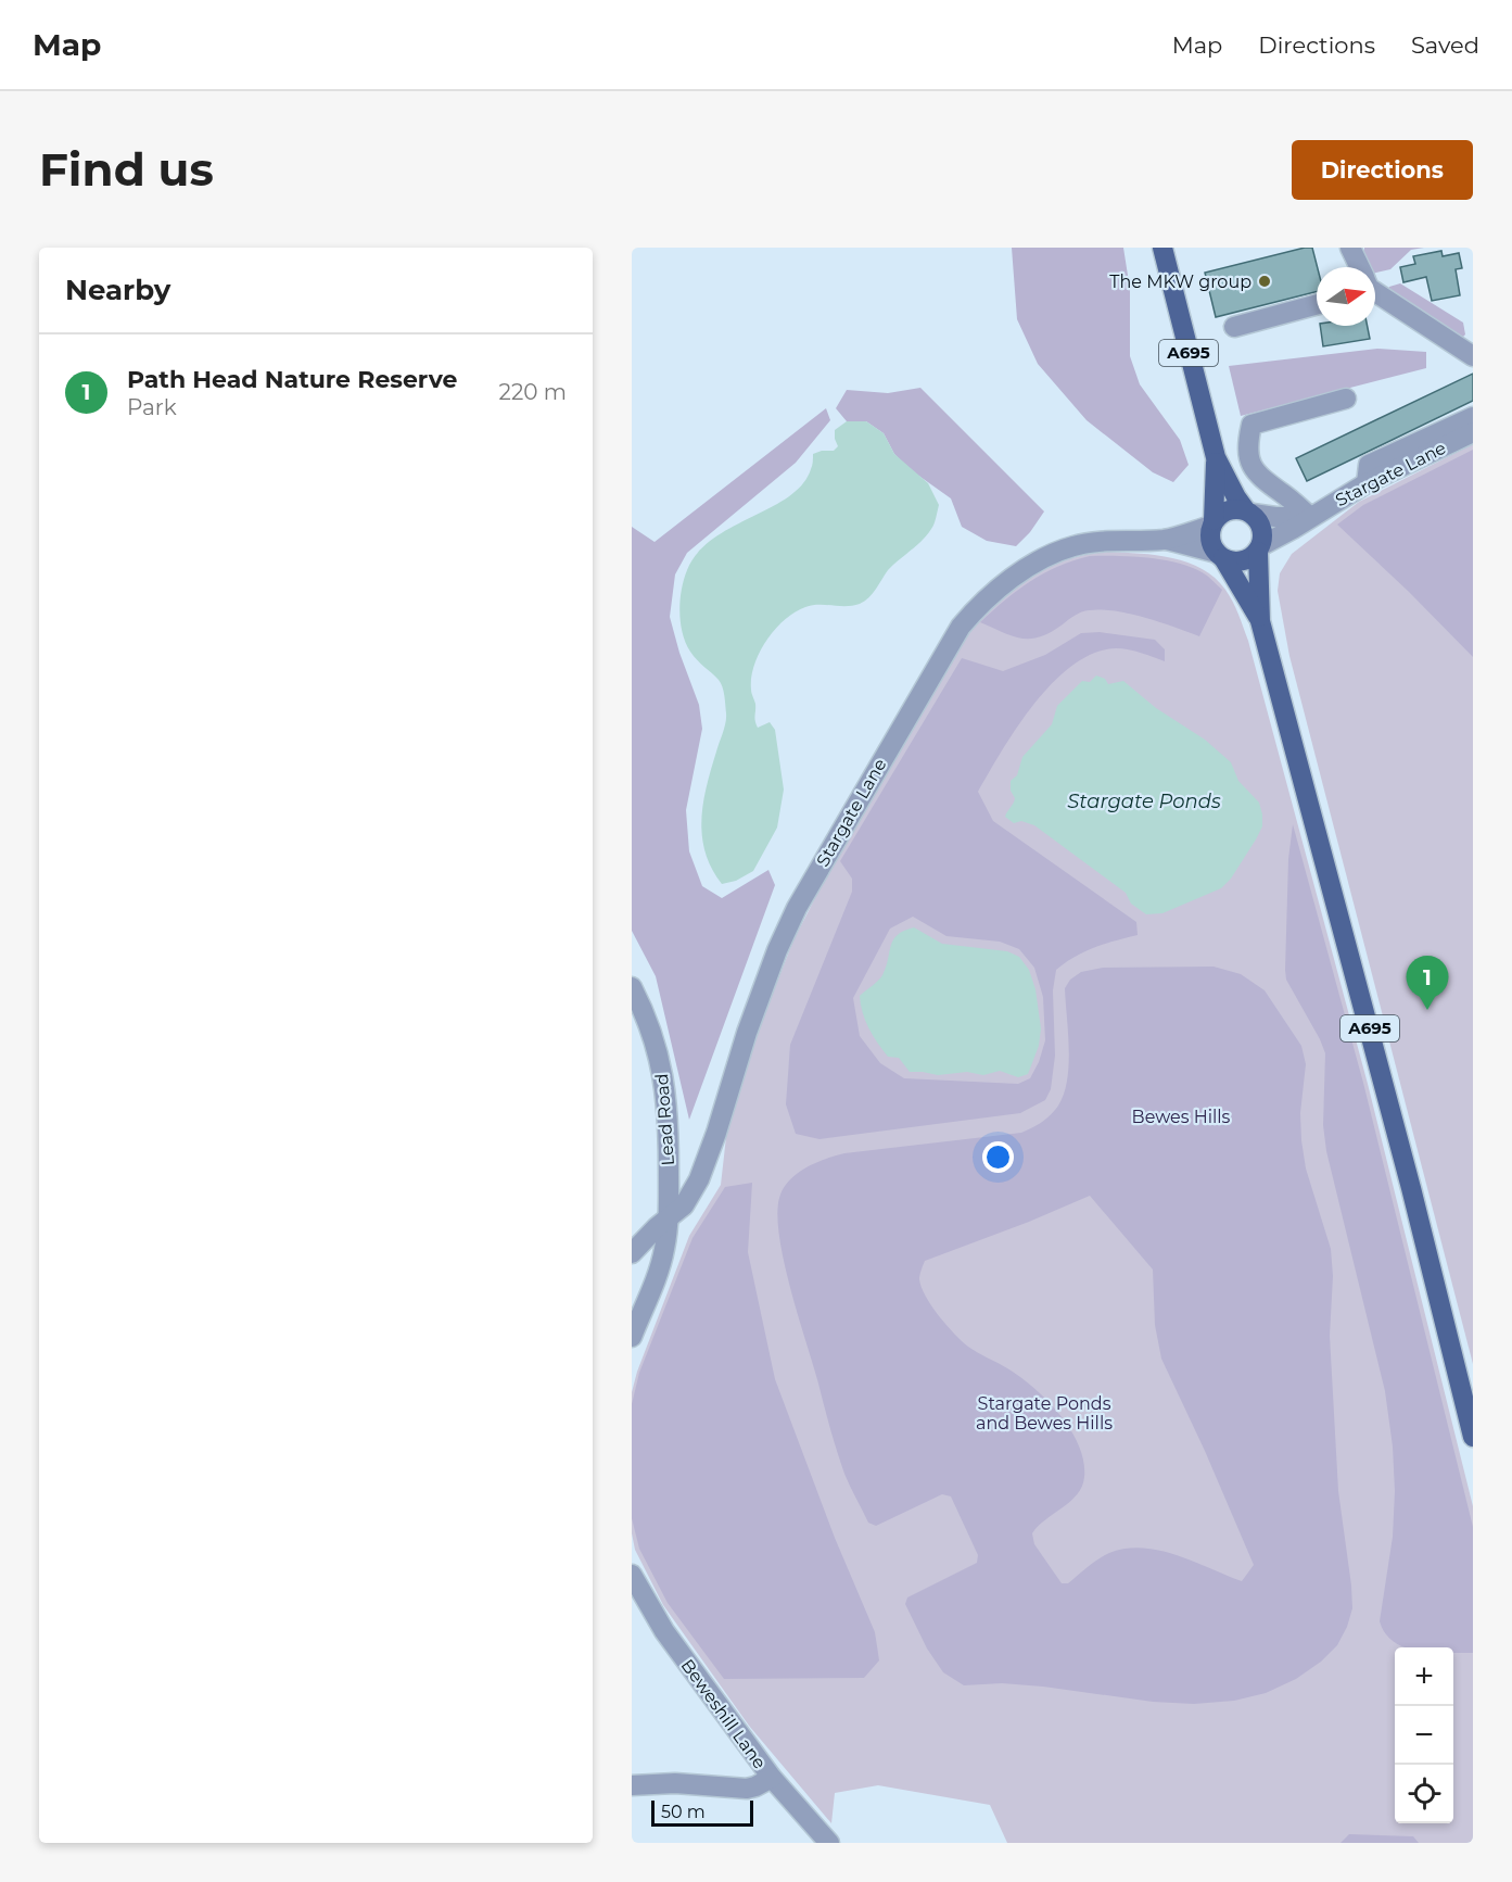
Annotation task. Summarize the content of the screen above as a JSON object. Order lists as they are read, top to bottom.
{
  "streets": {
    "main road": ["A695"],
    "street": ["Stargate Lane", "Lead Road", "Beweshill Lane"]
  },
  "crossings": [
    ["A695", "Stargate Lane"],
    ["Stargate Lane", "Lead Road"]
  ],
  "water": ["Stargate Ponds"],
  "parks": ["Bewes Hills", "Stargate Ponds and Bewes Hills"],
  "places": ["The MKW group"],
  "scale_bar": "50 m",
  "north": "right",
  "page": {
    "header": "Map",
    "nav": ["Map", "Directions", "Saved"],
    "buttons": "Directions",
    "title": "Find us",
    "heading": "Nearby",
    "list": [
      {
        "mark": "1",
        "name": "Path Head Nature Reserve",
        "note": "Park",
        "value": "220 m"
      }
    ],
    "pins": "1",
    "map_buttons": ["+", "−"],
    "scale": "50 m"
  }
}
